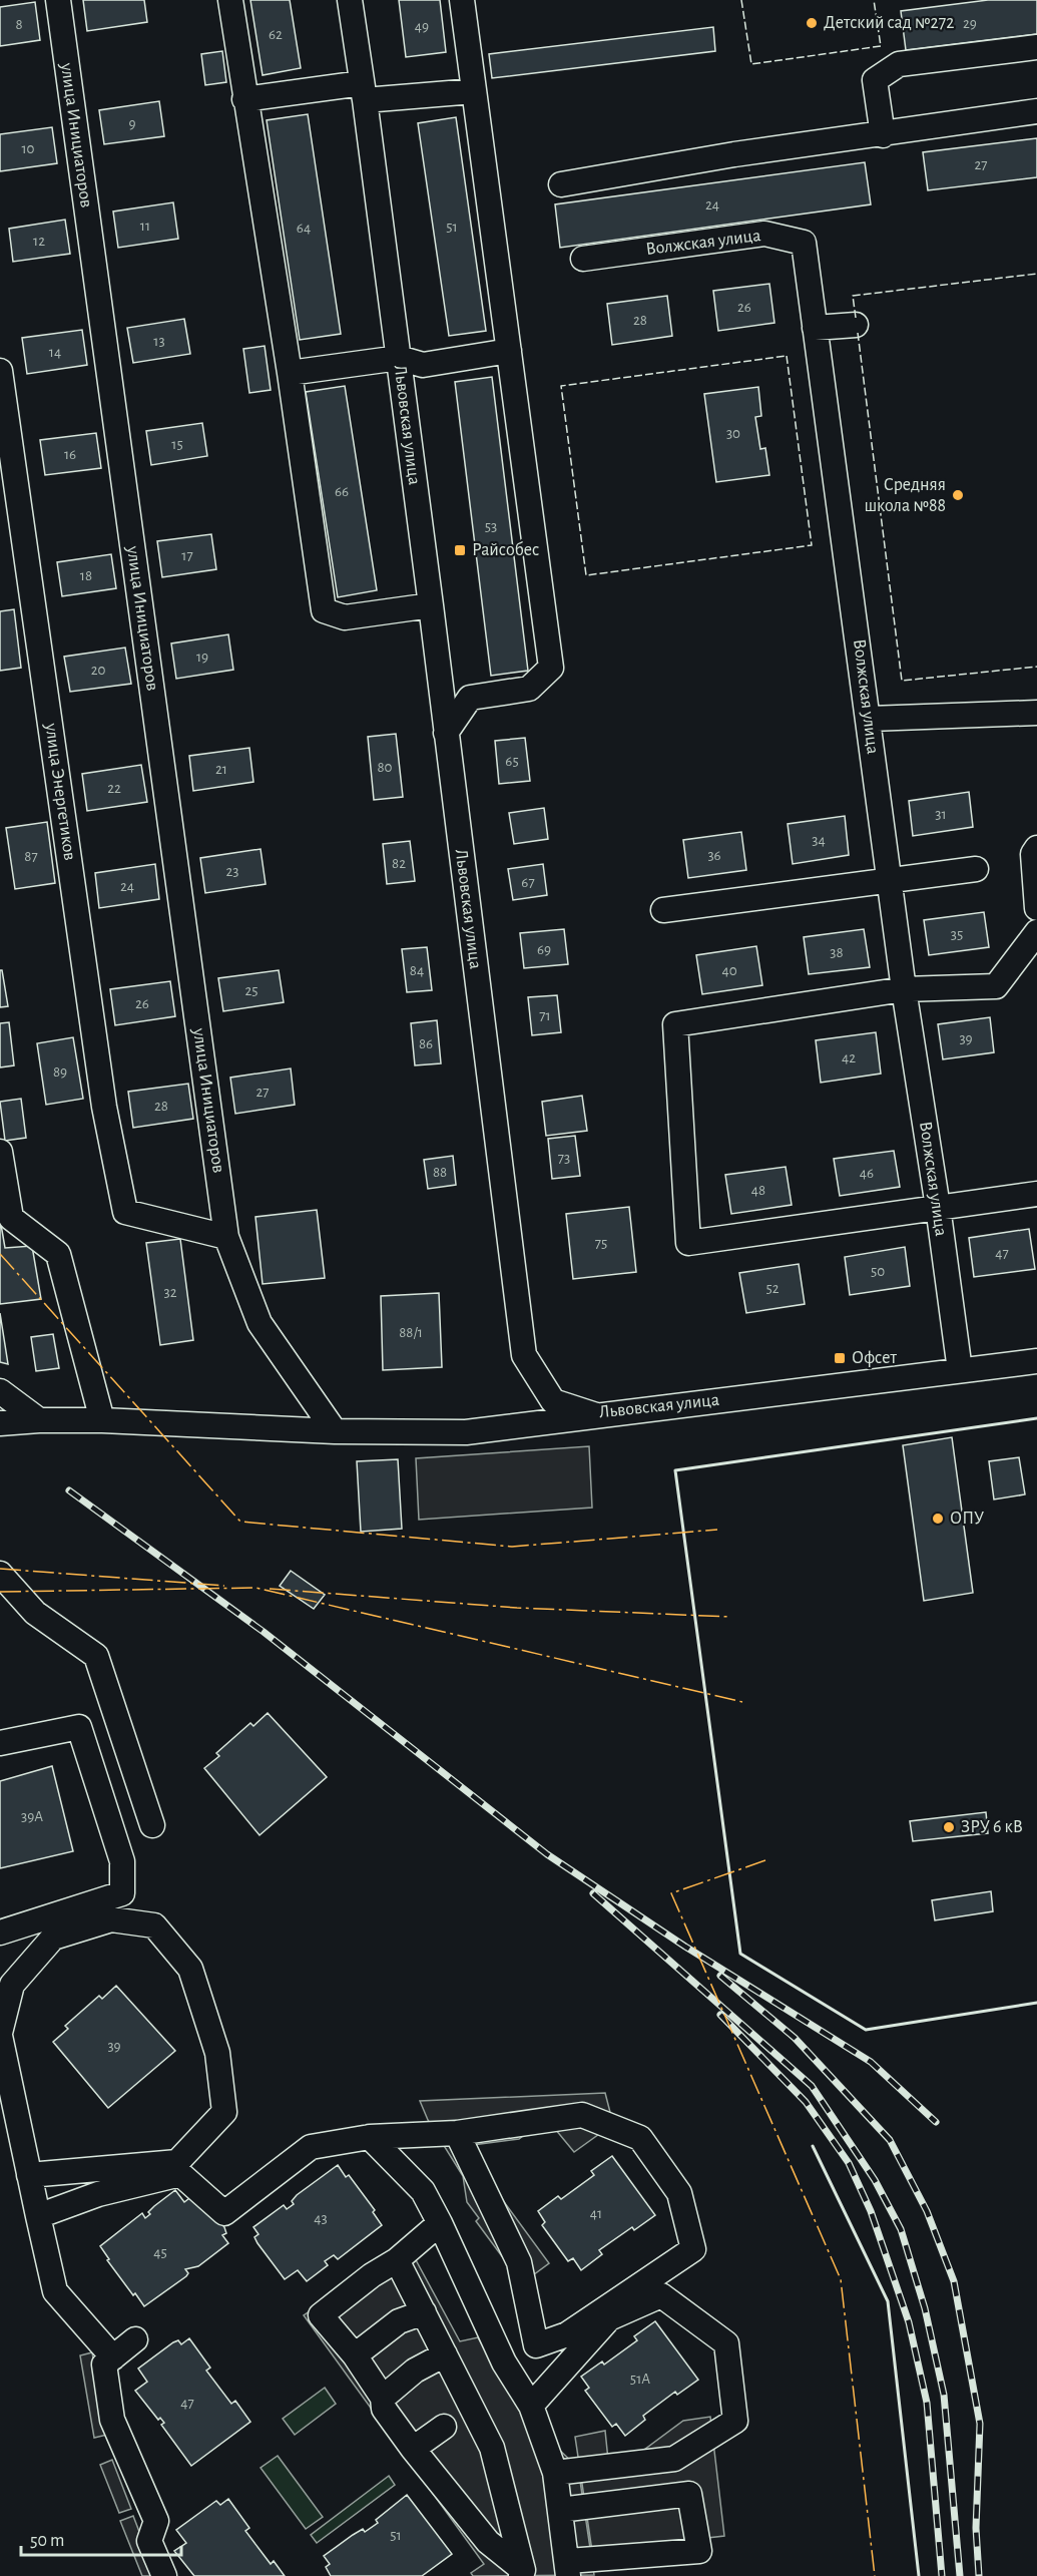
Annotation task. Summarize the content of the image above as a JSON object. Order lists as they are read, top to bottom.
{
  "streets": {
    "street": [
      "улица Инициаторов",
      "Волжская улица",
      "Львовская улица",
      "улица Энергетиков"
    ]
  },
  "crossings": [
    ["улица Инициаторов", "улица Энергетиков"],
    ["Волжская улица", "Львовская улица"]
  ],
  "places": {
    "other": [
      "Детский сад №272",
      "Средняя школа №88",
      "ОПУ",
      "ЗРУ 6 кВ"
    ],
    "transit": ["Райсобес", "Офсет"]
  },
  "house_numbers": [
    "29",
    "8",
    "49",
    "62",
    "9",
    "10",
    "27",
    "24",
    "11",
    "51",
    "64",
    "12",
    "26",
    "28",
    "13",
    "14",
    "30",
    "15",
    "16",
    "66",
    "53",
    "17",
    "18",
    "19",
    "20",
    "65",
    "80",
    "21",
    "22",
    "31",
    "34",
    "36",
    "87",
    "82",
    "23",
    "67",
    "24",
    "35",
    "69",
    "38",
    "84",
    "40",
    "25",
    "26",
    "71",
    "39",
    "86",
    "42",
    "89",
    "27",
    "28",
    "73",
    "88",
    "46",
    "48",
    "75",
    "47",
    "50",
    "52",
    "32",
    "88/1",
    "39А",
    "39",
    "41",
    "43",
    "45",
    "51А",
    "47",
    "51"
  ],
  "scale_bar": "50 m"
}
